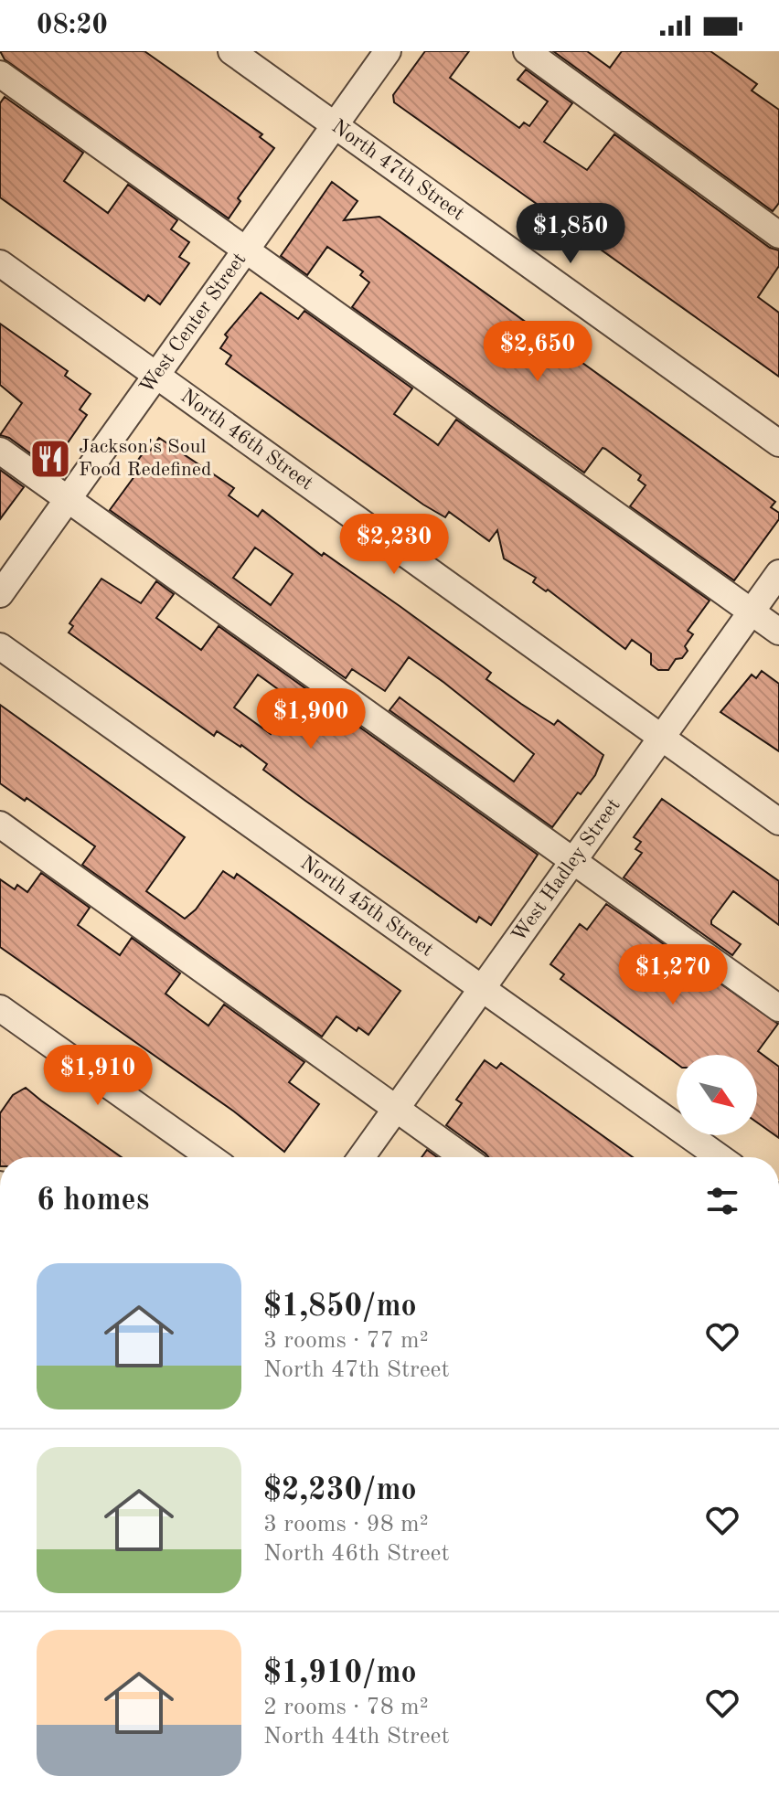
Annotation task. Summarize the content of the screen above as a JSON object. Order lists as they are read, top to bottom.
{
  "streets": {
    "street": [
      "North 47th Street",
      "West Center Street",
      "North 46th Street",
      "West Hadley Street",
      "North 45th Street"
    ]
  },
  "crossings": [
    ["North 47th Street", "West Center Street"],
    ["West Center Street", "North 46th Street"],
    ["North 46th Street", "West Hadley Street"],
    ["West Hadley Street", "North 45th Street"]
  ],
  "places": {
    "restaurant": ["Jackson's Soul Food Redefined"]
  },
  "north": "bottom right",
  "page": {
    "status": "08:20",
    "price": [
      "$1,850",
      "$2,650",
      "$2,230",
      "$1,900",
      "$1,270",
      "$1,910"
    ],
    "heading": "6 homes",
    "list": [
      {
        "name": "$1,850/mo",
        "note": "3 rooms · 77 m² · North 47th Street"
      },
      {
        "name": "$2,230/mo",
        "note": "3 rooms · 98 m² · North 46th Street"
      },
      {
        "name": "$1,910/mo",
        "note": "2 rooms · 78 m² · North 44th Street"
      }
    ]
  }
}
